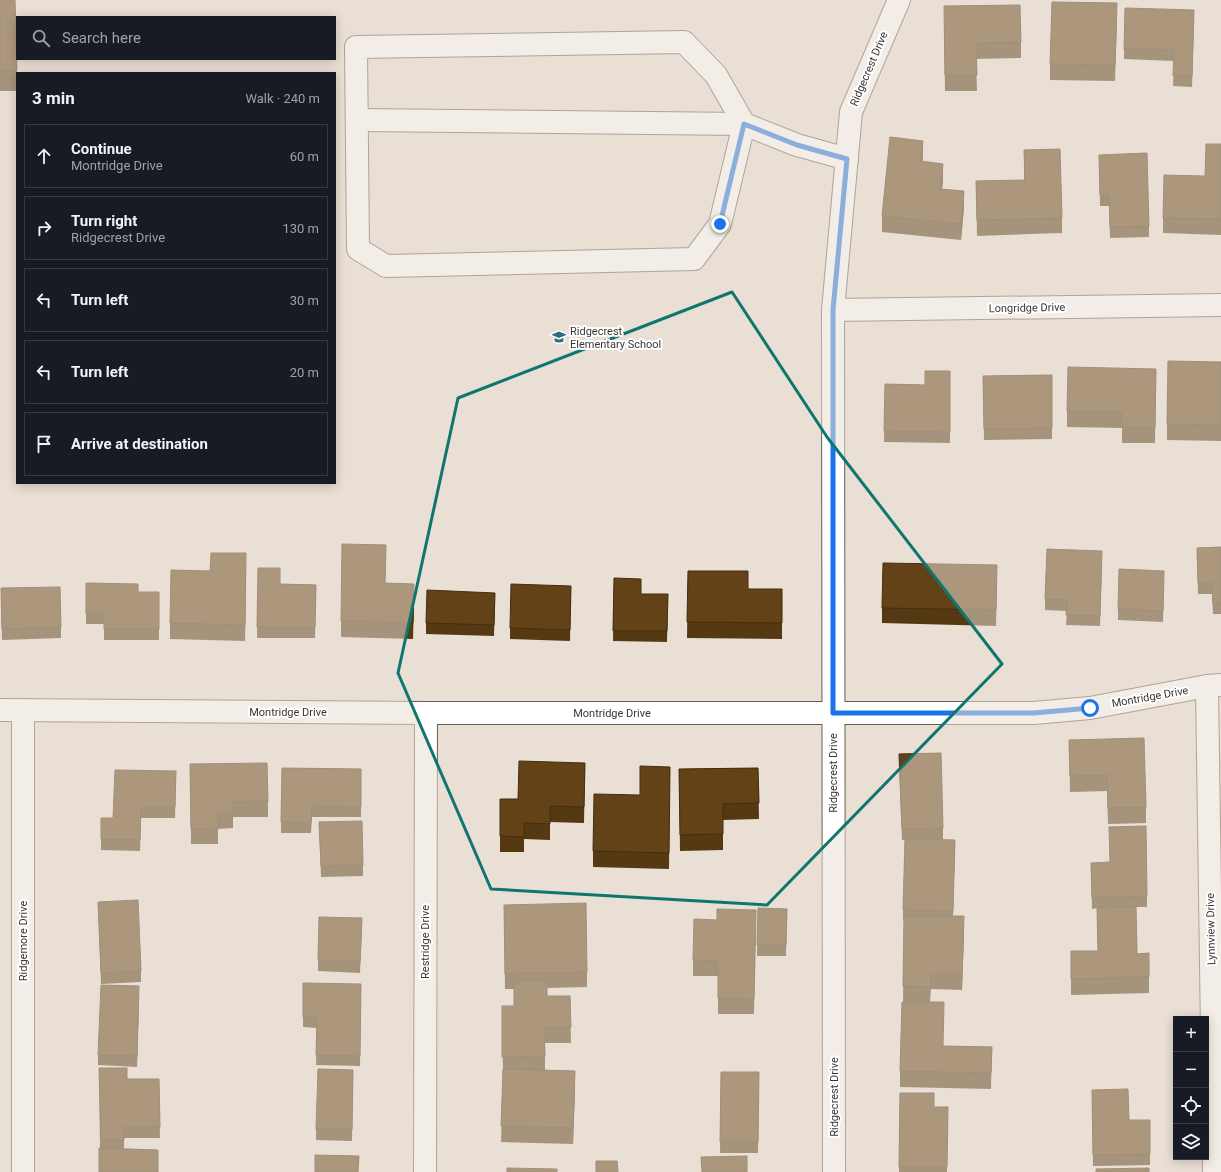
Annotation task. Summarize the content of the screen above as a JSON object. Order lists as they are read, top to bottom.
{
  "streets": {
    "street": [
      "Ridgecrest Drive",
      "Longridge Drive",
      "Montridge Drive",
      "Lynnview Drive",
      "Ridgemore Drive",
      "Restridge Drive"
    ]
  },
  "crossings": [
    ["Ridgecrest Drive", "Longridge Drive"],
    ["Ridgecrest Drive", "Montridge Drive"],
    ["Montridge Drive", "Lynnview Drive"],
    ["Montridge Drive", "Ridgemore Drive"],
    ["Montridge Drive", "Restridge Drive"]
  ],
  "places": {
    "school or university": ["Ridgecrest Elementary School"]
  },
  "page": {
    "search": "Search here",
    "heading": ["3 min", "Walk · 240 m"],
    "list": [
      ["Continue", "Montridge Drive", "60 m"],
      ["Turn right", "Ridgecrest Drive", "130 m"],
      ["Turn left", "30 m"],
      ["Turn left", "20 m"],
      "Arrive at destination"
    ],
    "map_buttons": ["+", "−"]
  }
}
